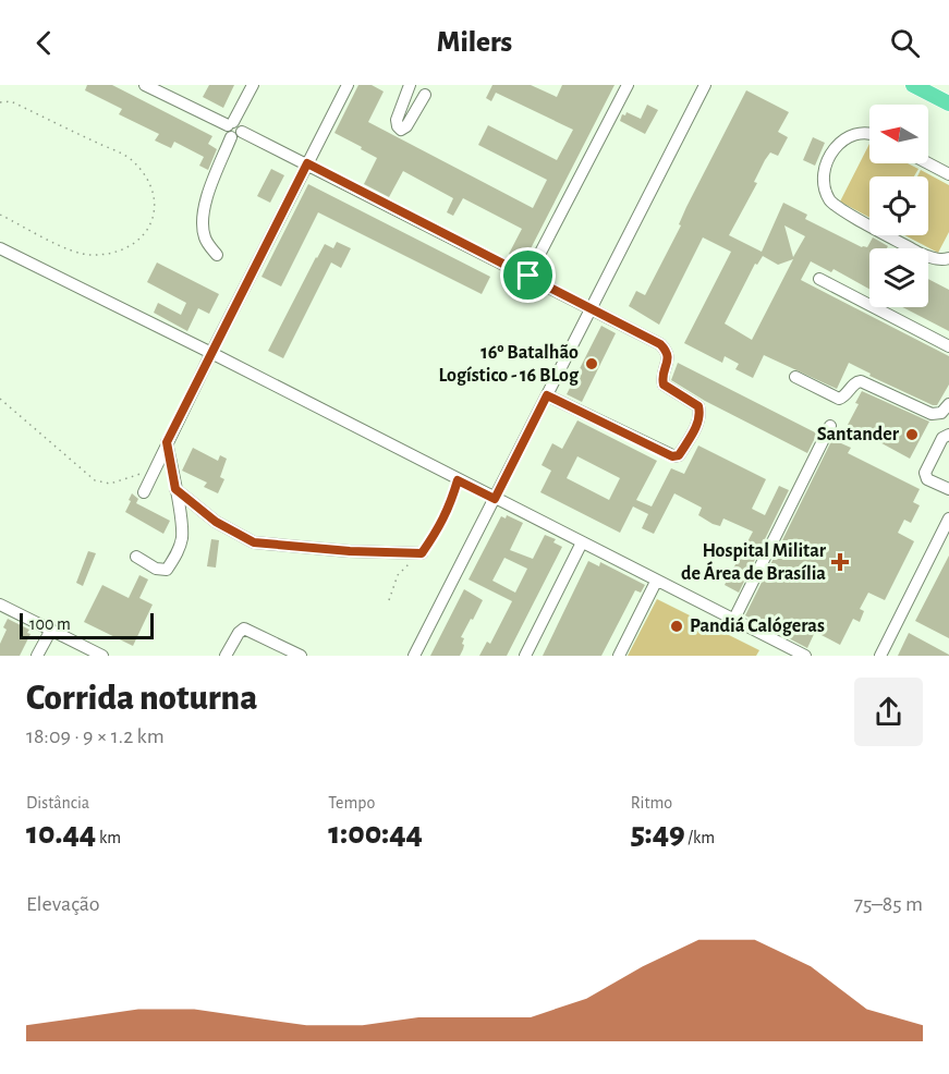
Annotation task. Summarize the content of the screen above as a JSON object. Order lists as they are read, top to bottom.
{
  "places": {
    "other": ["16º Batalhão Logístico - 16 BLog", "Santander", "Pandiá Calógeras"],
    "health": ["Hospital Militar de Área de Brasília"]
  },
  "scale_bar": "100 m",
  "north": "left",
  "page": {
    "header": "Milers",
    "scale": "100 m",
    "heading": ["Corrida noturna", "18:09 · 9 × 1.2 km"],
    "stats": [
      ["Distância", "10.44 km"],
      ["Tempo", "1:00:44"],
      ["Ritmo", "5:49 /km"]
    ],
    "chart": ["Elevação", "75–85 m"]
  }
}
